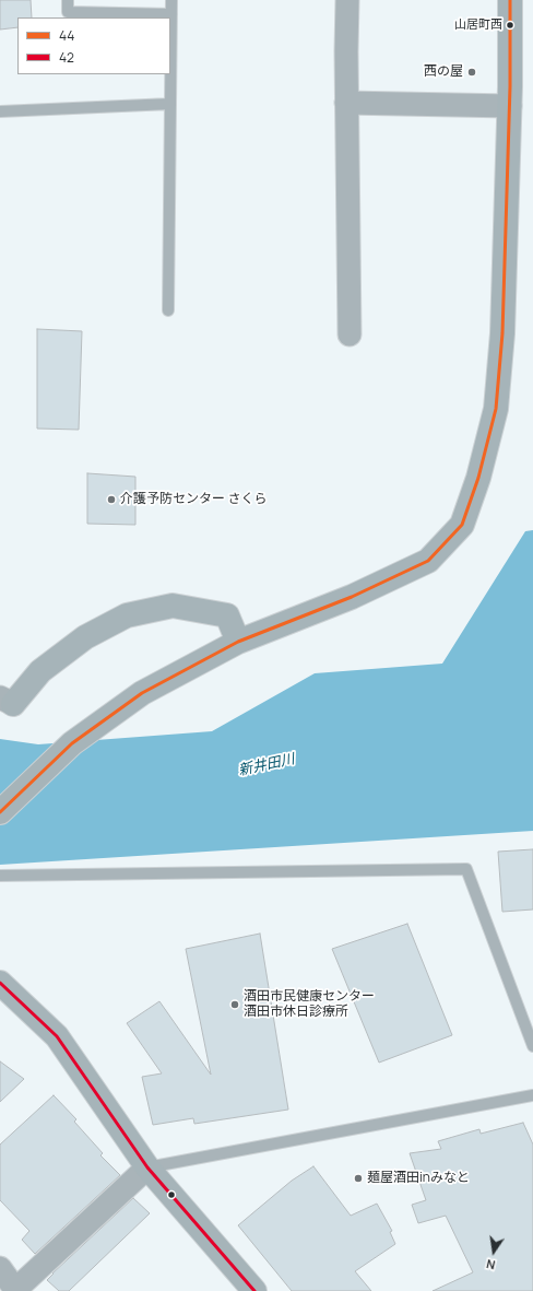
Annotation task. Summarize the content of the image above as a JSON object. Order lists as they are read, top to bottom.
{
  "water": ["新井田川"],
  "places": [
    "山居町西",
    "西の屋",
    "介護予防センター さくら",
    "酒田市民健康センター 酒田市休日診療所",
    "麺屋酒田inみなと"
  ],
  "lines": ["transit line 44", "transit line 42"],
  "legend": ["44", "42"],
  "north": "bottom"
}
